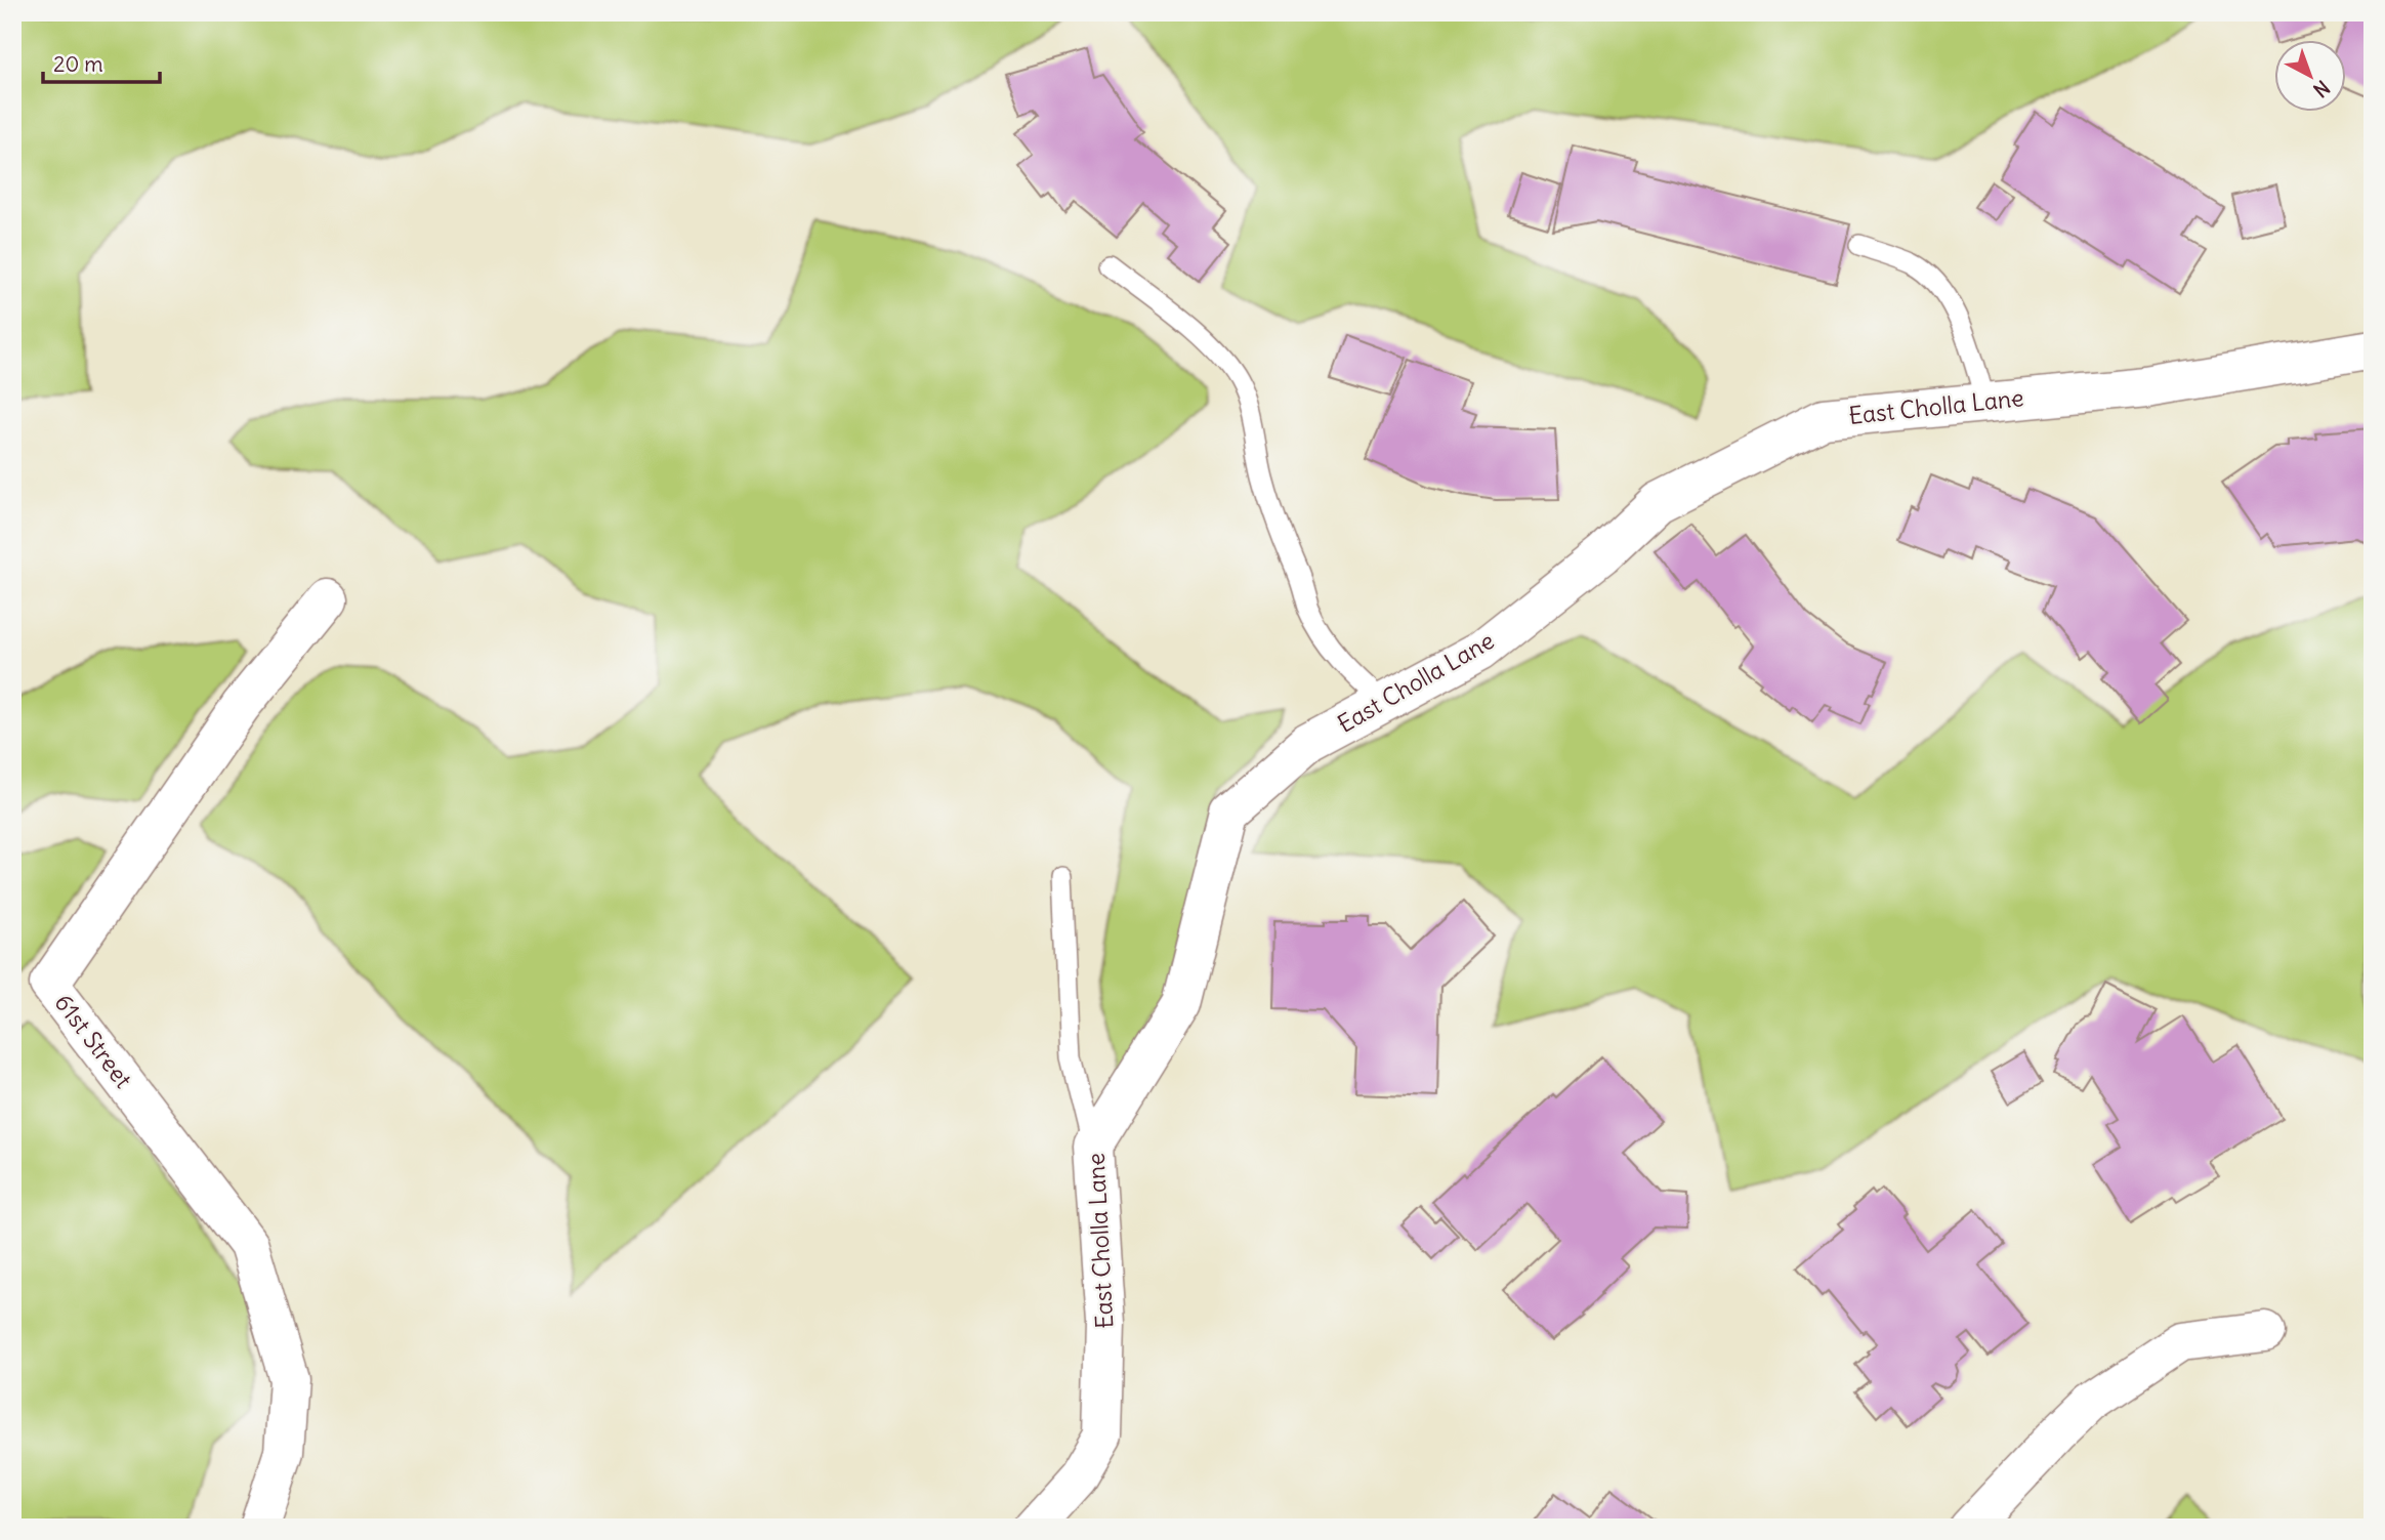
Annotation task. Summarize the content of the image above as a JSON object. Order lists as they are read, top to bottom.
{
  "streets": {
    "street": ["East Cholla Lane", "61st Street"]
  },
  "scale_bar": "20 m",
  "north": "bottom right"
}
